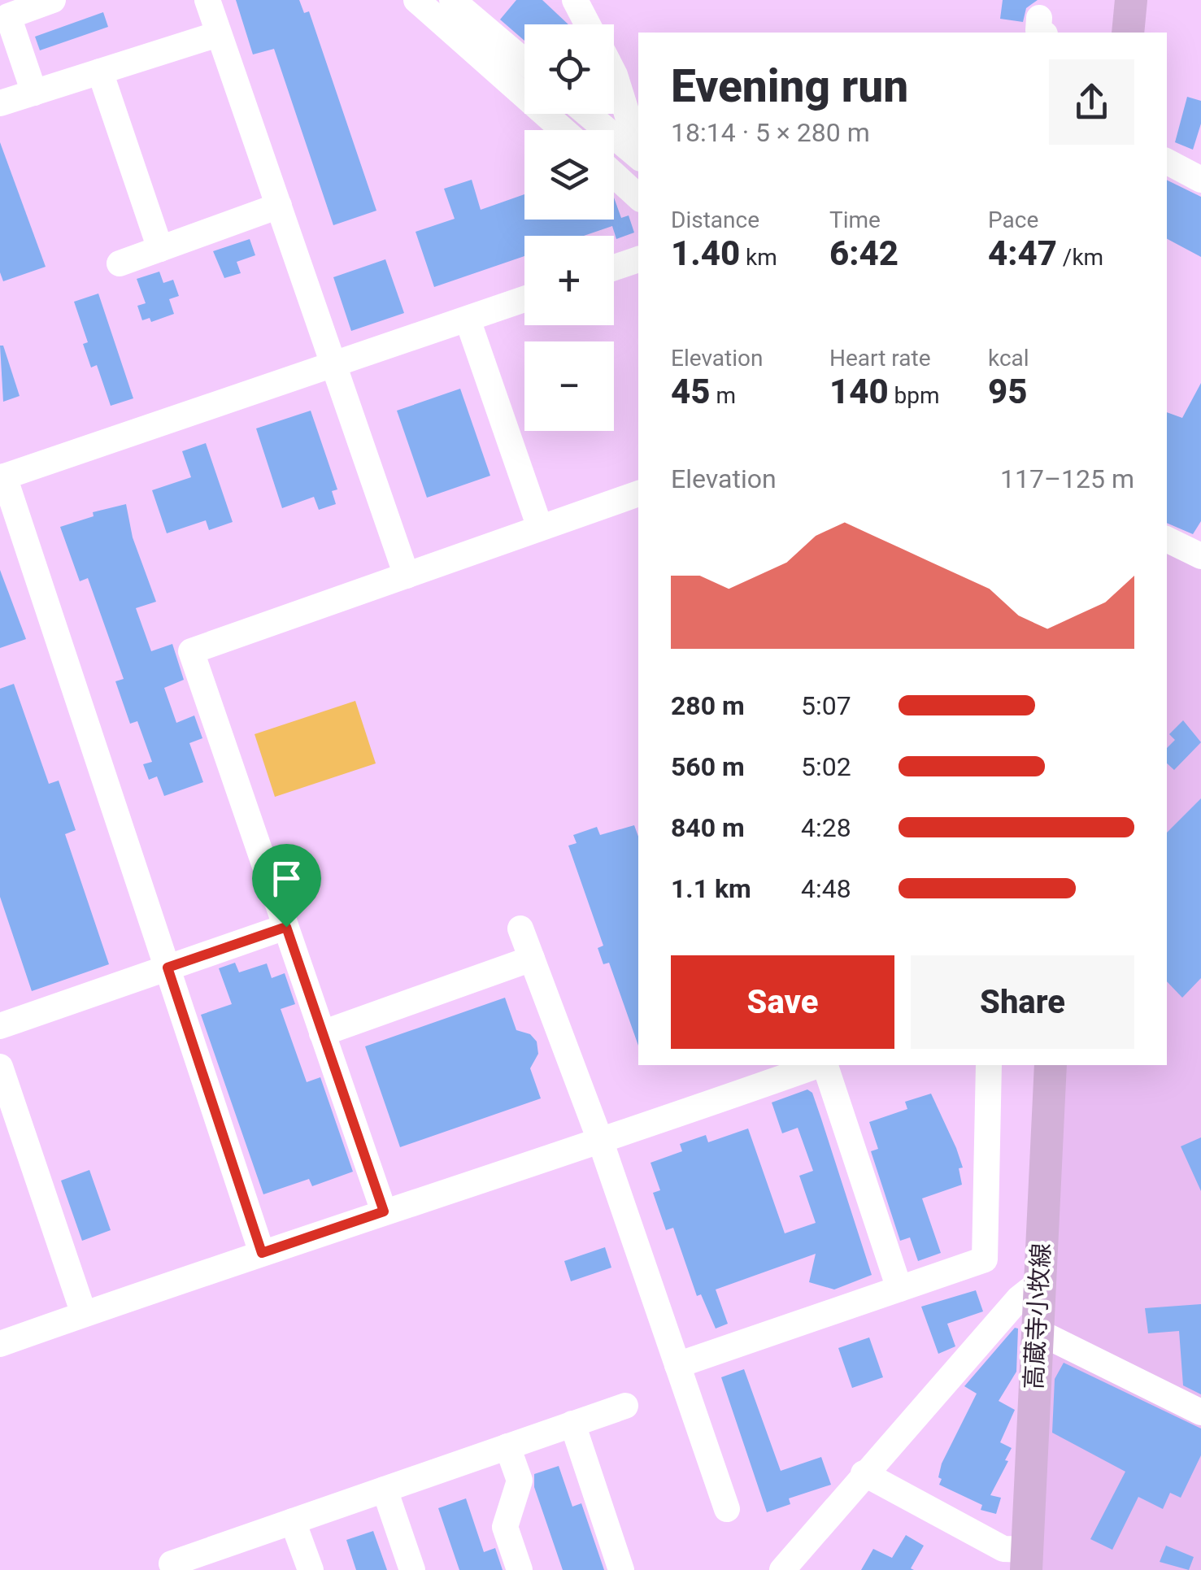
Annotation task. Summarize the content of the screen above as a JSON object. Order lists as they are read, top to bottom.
{
  "streets": {
    "main road": ["高蔵寺小牧線"]
  },
  "page": {
    "map_buttons": ["+", "−"],
    "heading": ["Evening run", "18:14 · 5 × 280 m"],
    "stats": [
      ["Distance", "1.40 km"],
      ["Time", "6:42"],
      ["Pace", "4:47 /km"],
      ["Elevation", "45 m"],
      ["Heart rate", "140 bpm"],
      ["kcal", "95"]
    ],
    "chart": ["Elevation", "117–125 m"],
    "list": [
      {
        "name": "280 m",
        "note": "5:07"
      },
      {
        "name": "560 m",
        "note": "5:02"
      },
      {
        "name": "840 m",
        "note": "4:28"
      },
      {
        "name": "1.1 km",
        "note": "4:48"
      }
    ],
    "buttons": ["Save", "Share"]
  }
}
